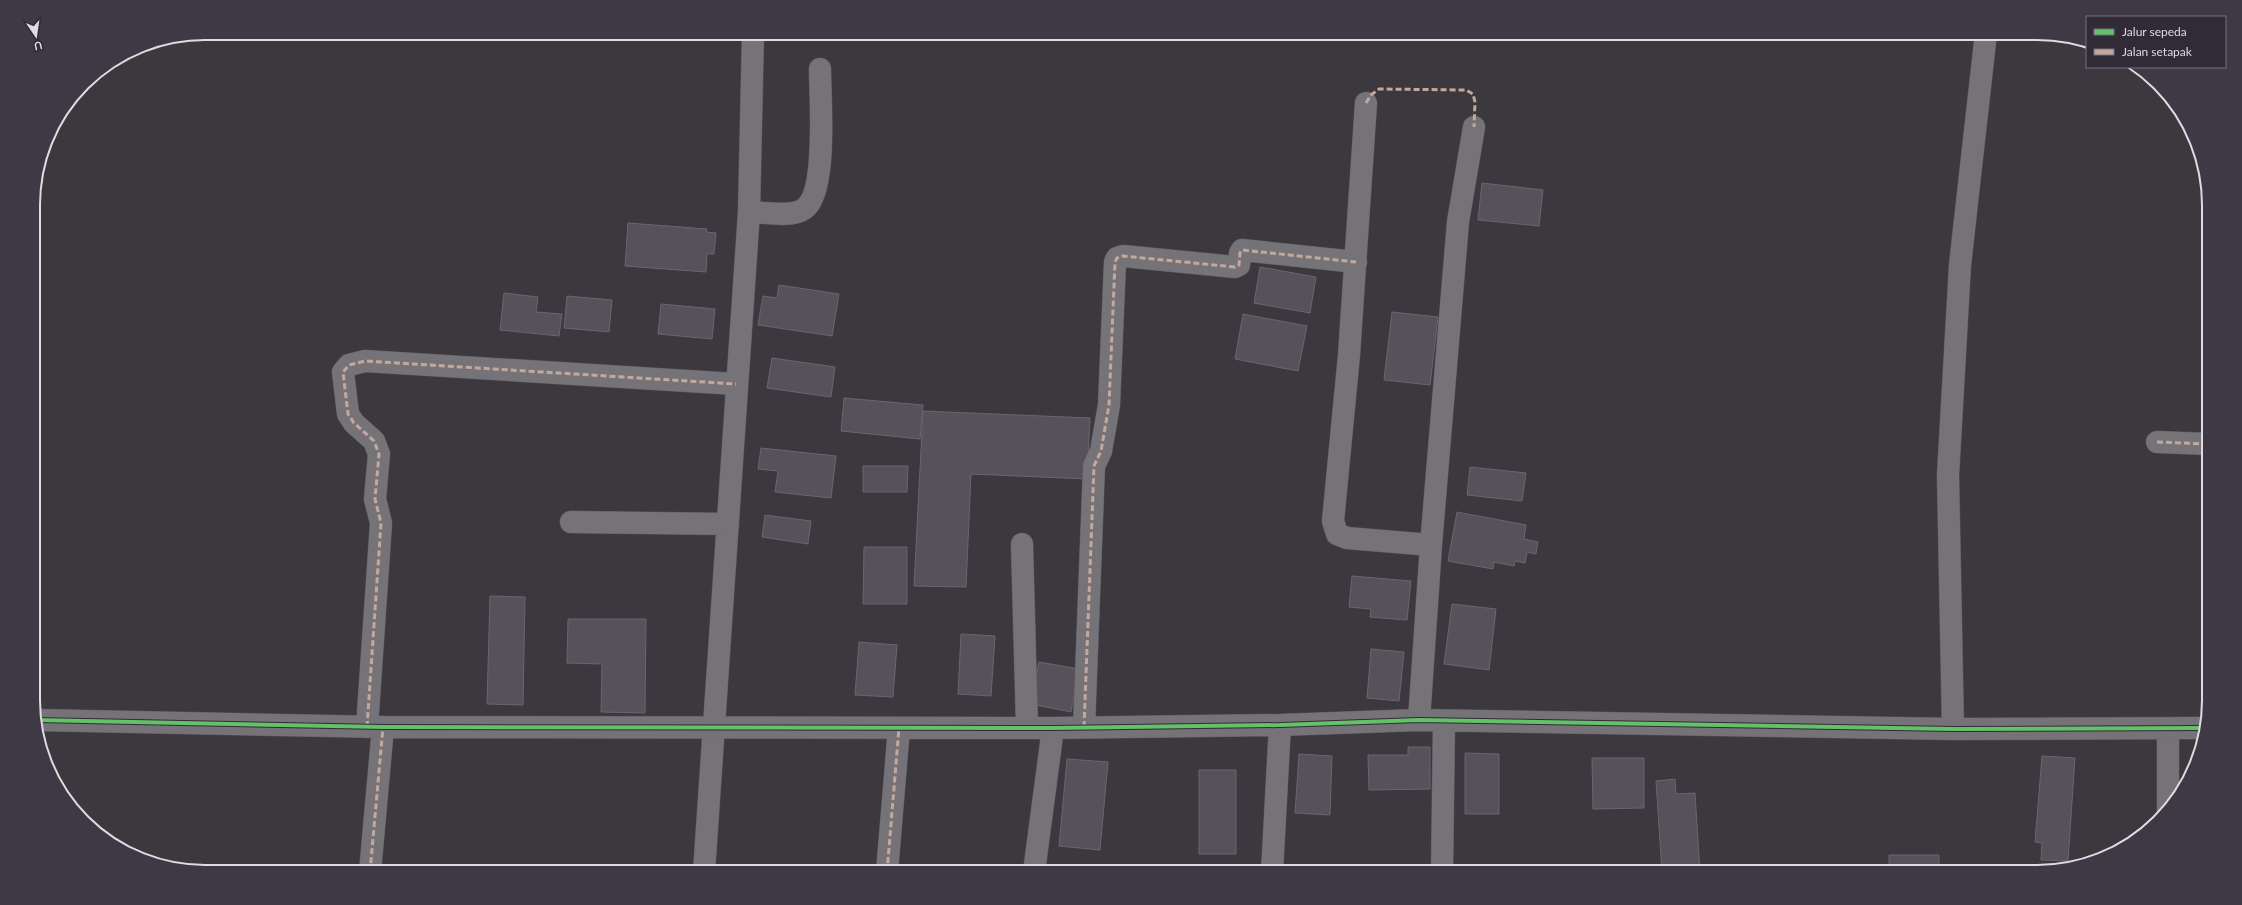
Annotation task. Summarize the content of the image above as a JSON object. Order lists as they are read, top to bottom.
{
  "legend": ["Jalur sepeda", "Jalan setapak"],
  "north": "bottom"
}
